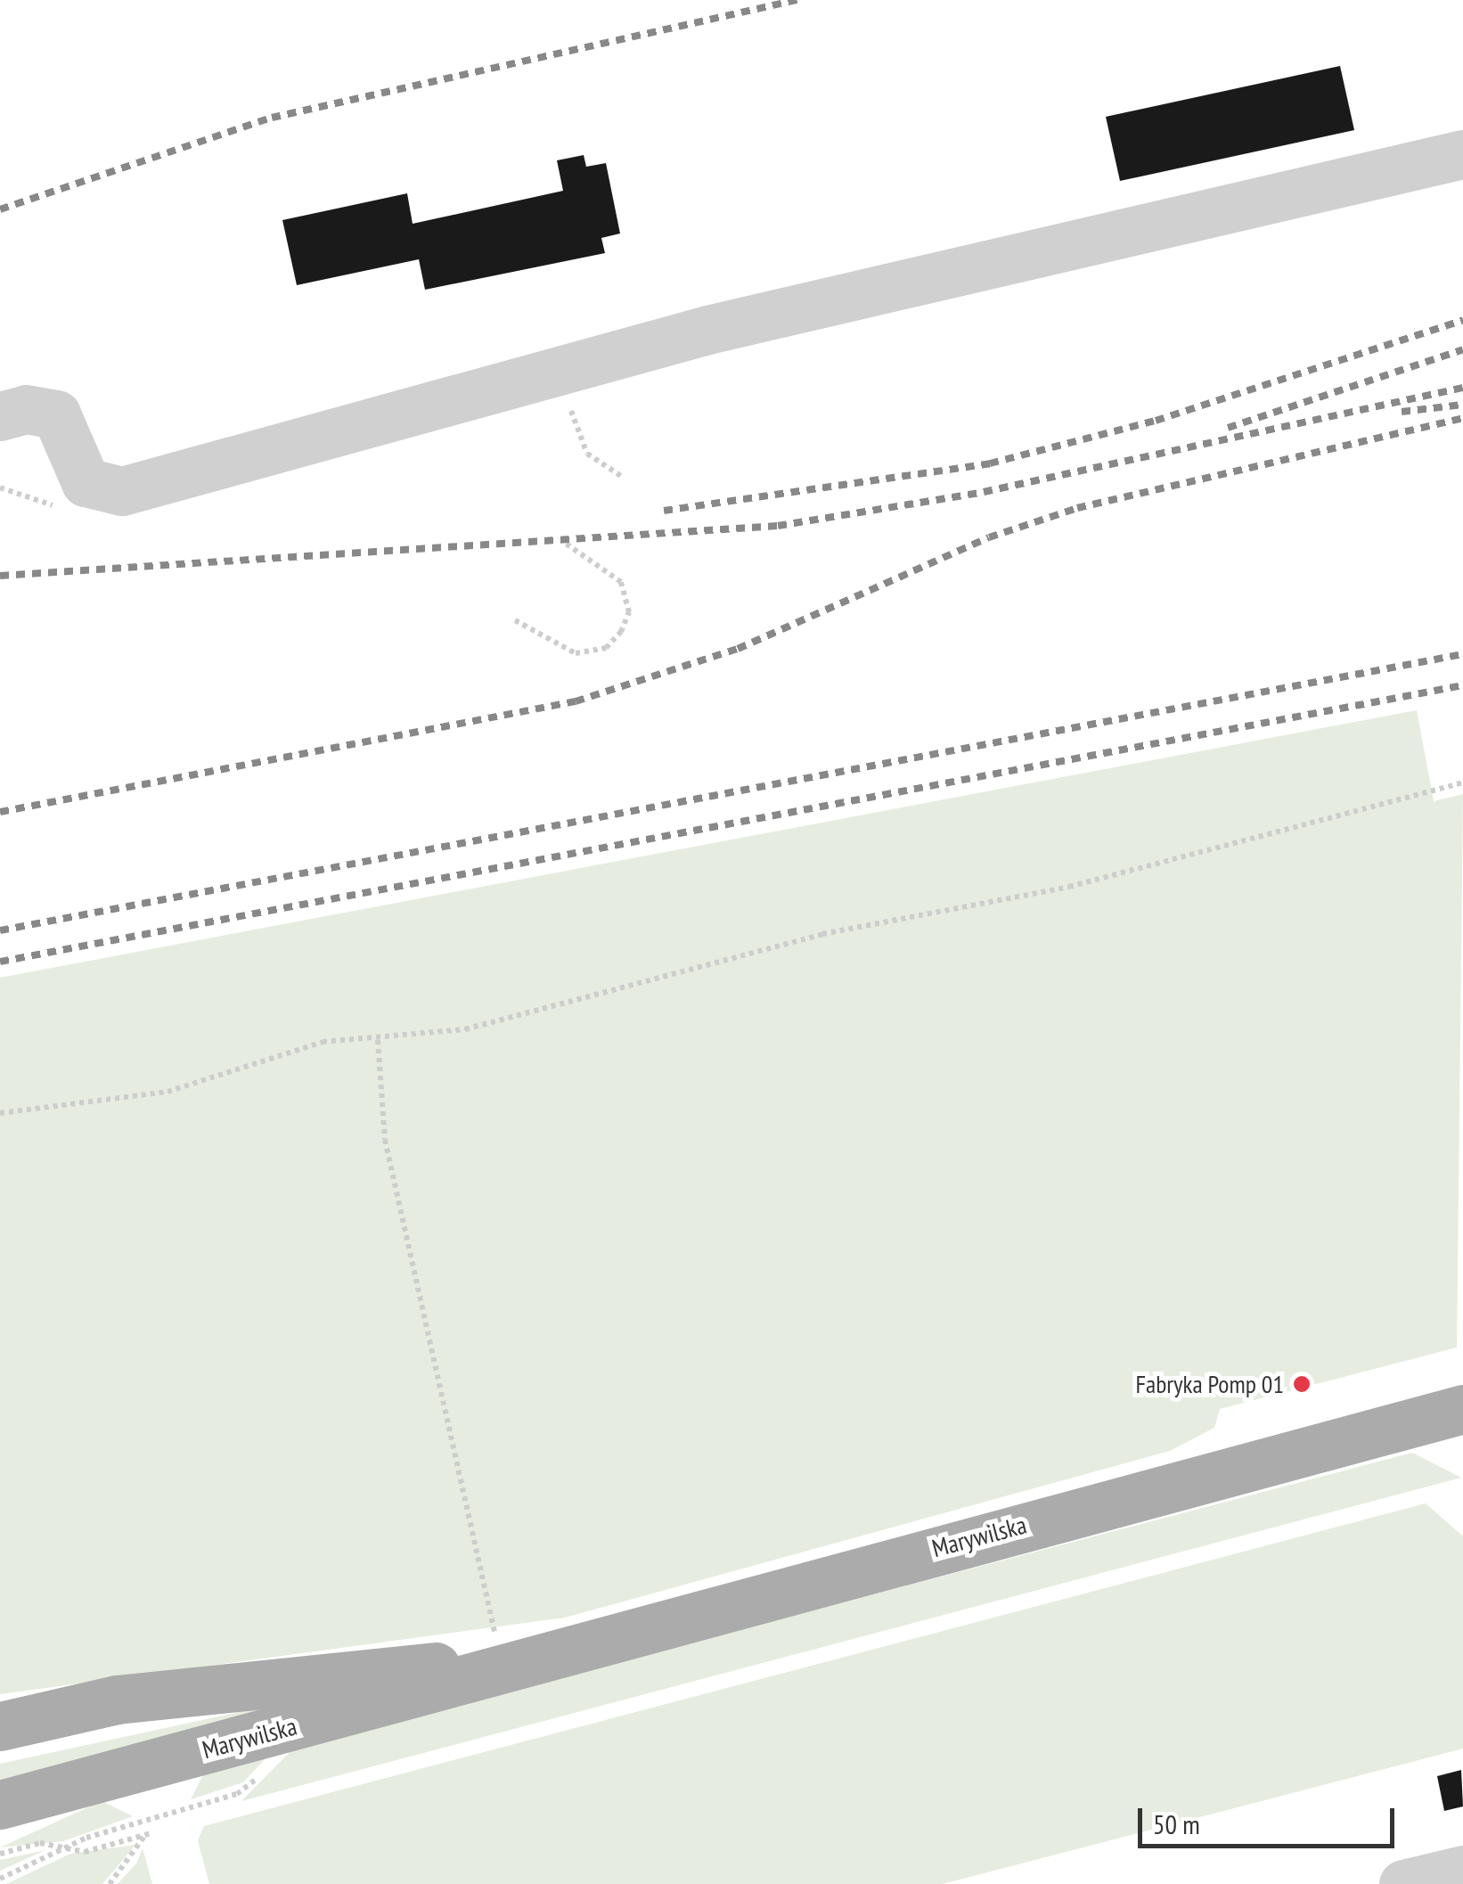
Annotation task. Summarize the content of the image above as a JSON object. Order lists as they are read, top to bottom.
{
  "streets": {
    "main road": ["Marywilska"]
  },
  "places": ["Fabryka Pomp 01"],
  "scale_bar": "50 m"
}
